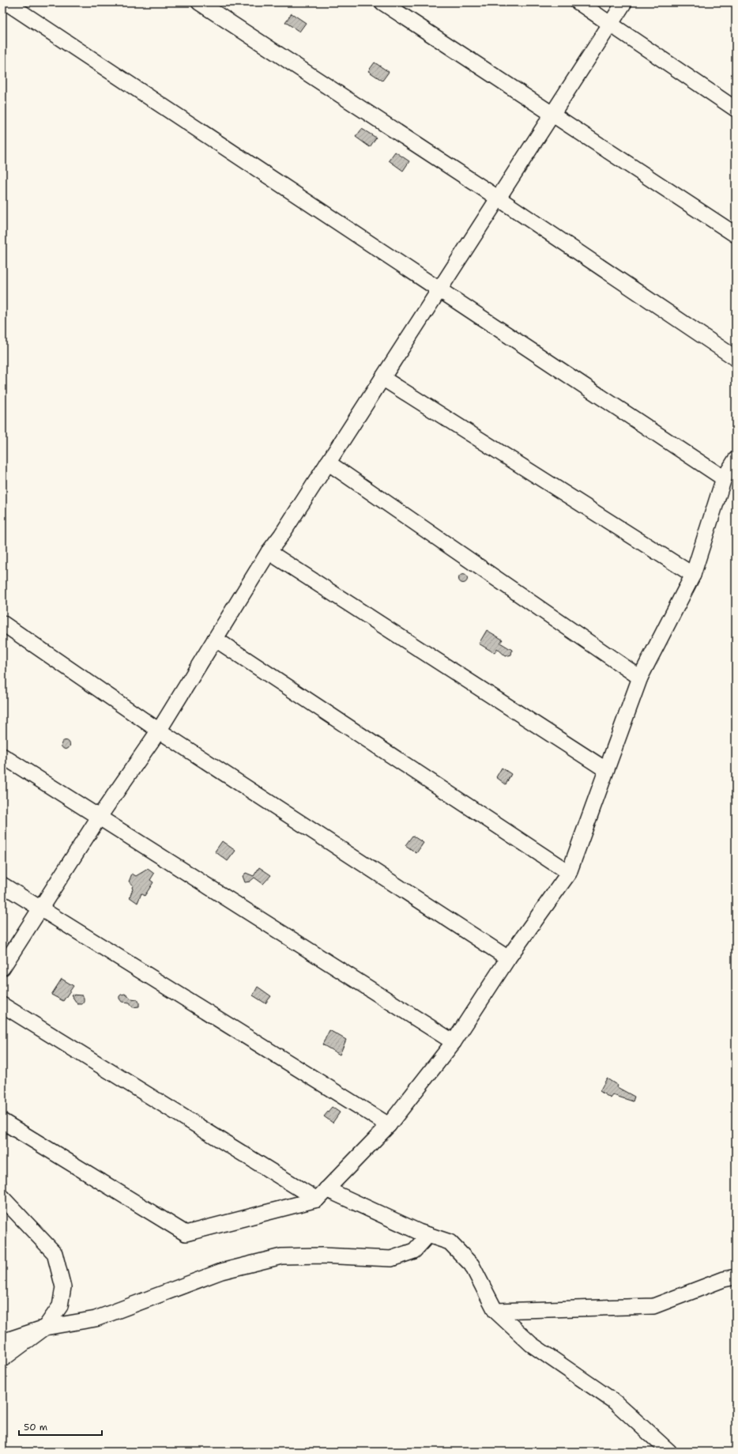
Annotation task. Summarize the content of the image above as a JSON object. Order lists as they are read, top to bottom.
{
  "scale_bar": "50 m"
}
